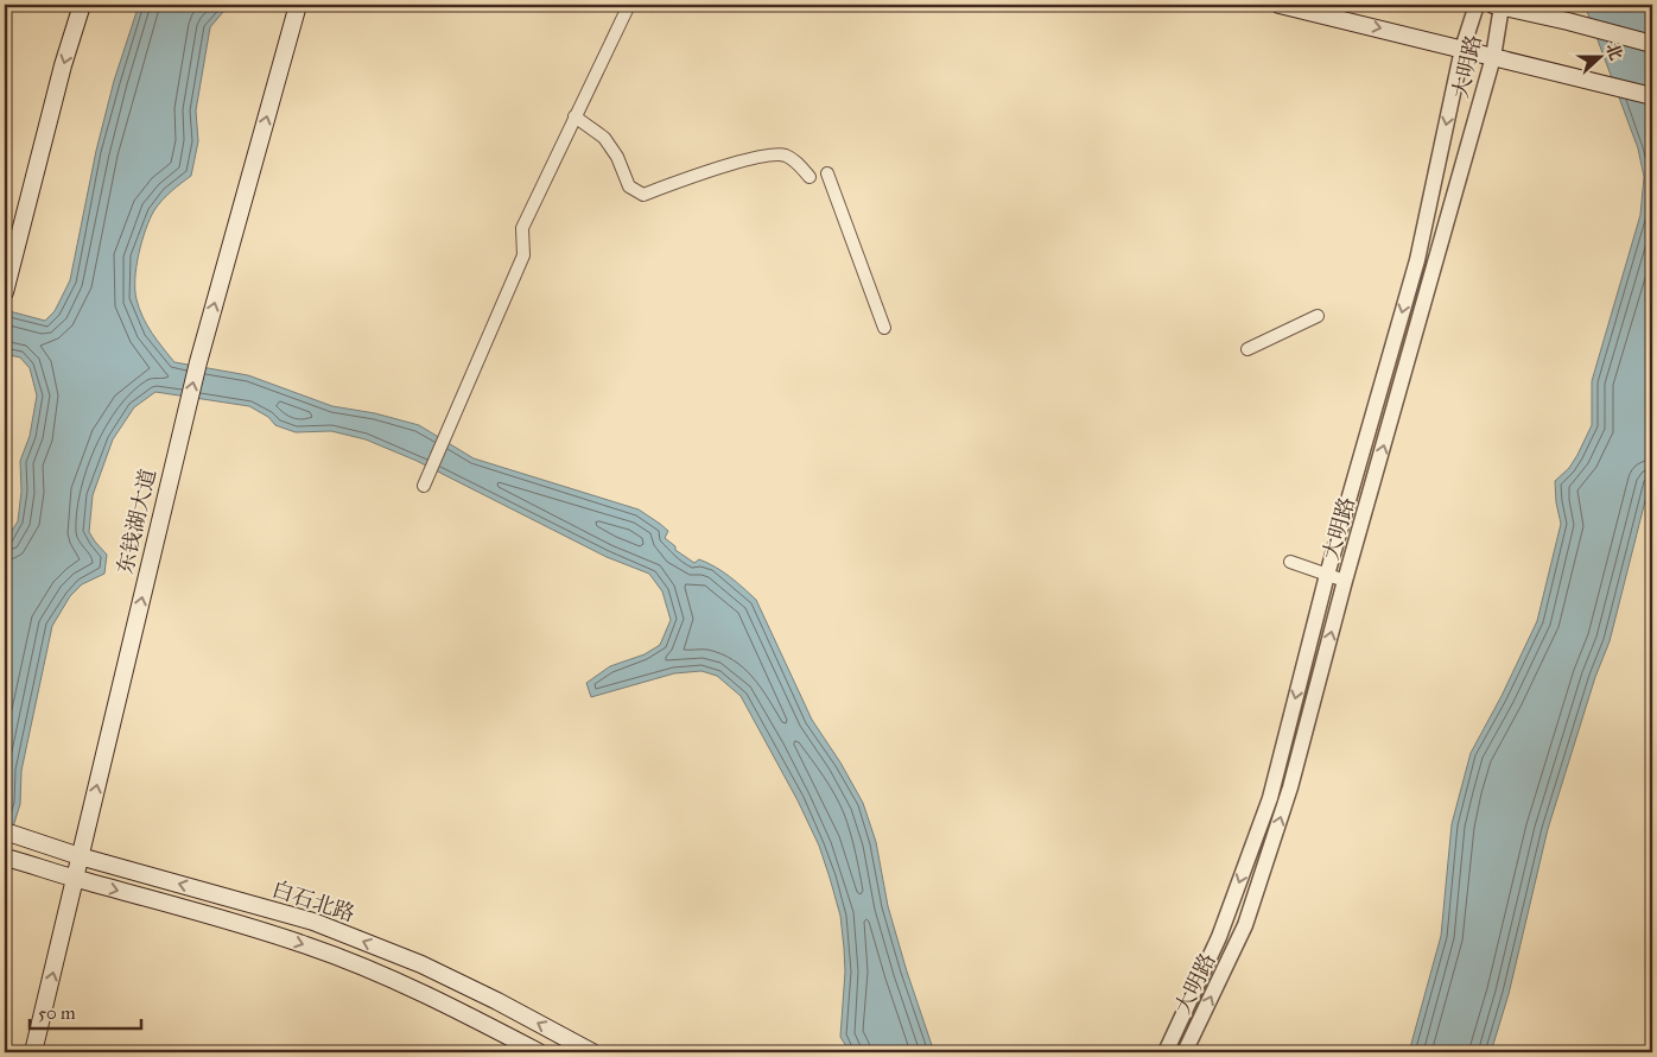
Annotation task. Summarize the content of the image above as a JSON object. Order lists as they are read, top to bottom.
{
  "streets": {
    "main road": ["东钱湖大道", "白石北路"],
    "street": ["大明路"]
  },
  "crossings": [
    ["东钱湖大道", "白石北路"]
  ],
  "one_way": ["东钱湖大道"],
  "scale_bar": "50 m",
  "north": "right"
}
